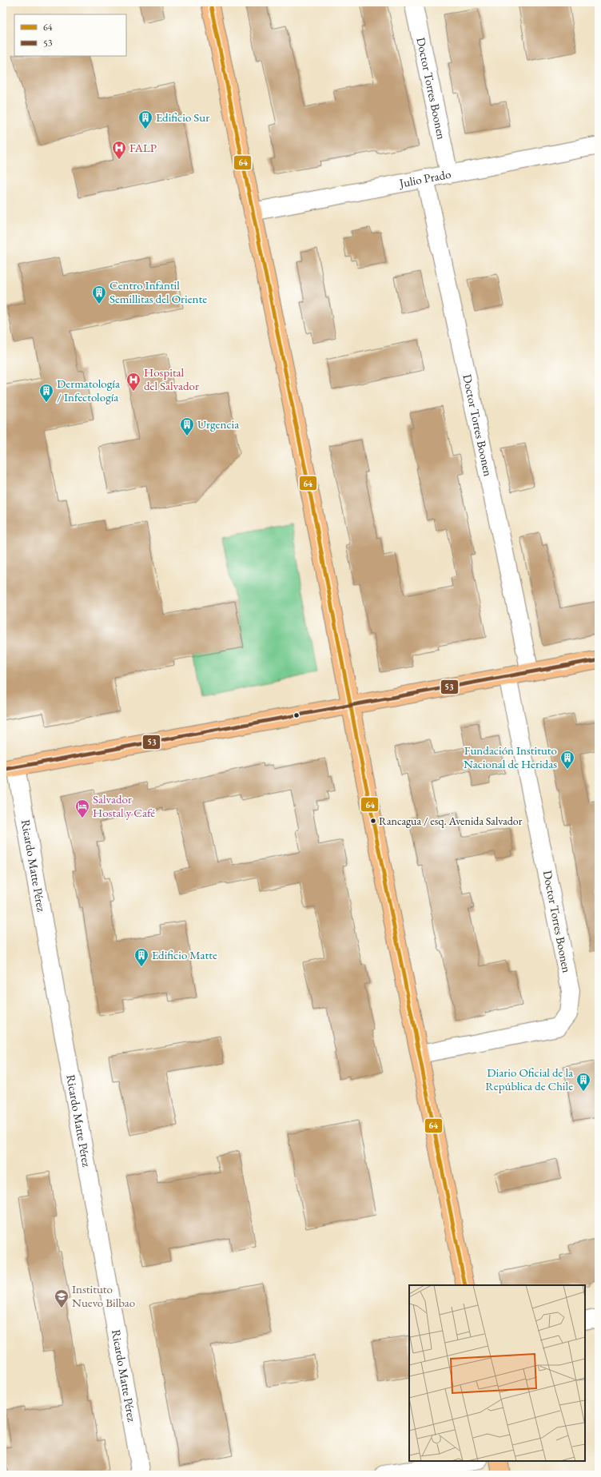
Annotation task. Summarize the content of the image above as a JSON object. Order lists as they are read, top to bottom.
{
  "streets": {
    "street": ["Doctor Torres Boonen", "Julio Prado", "Ricardo Matte Pérez"]
  },
  "crossings": [
    ["Doctor Torres Boonen", "Julio Prado"]
  ],
  "places": {
    "building": [
      "Edificio Sur",
      "Centro Infantil Semillitas del Oriente",
      "Dermatología / Infectología",
      "Urgencia",
      "Fundación Instituto Nacional de Heridas",
      "Edificio Matte",
      "Diario Oficial de la República de Chile"
    ],
    "hospital": ["FALP", "Hospital del Salvador"],
    "hotel": ["Salvador Hostal y Café"],
    "other": ["Rancagua / esq. Avenida Salvador"],
    "school or university": ["Instituto Nuevo Bilbao"]
  },
  "lines": ["transit line 64", "transit line 53"],
  "legend": ["64", "53"]
}
